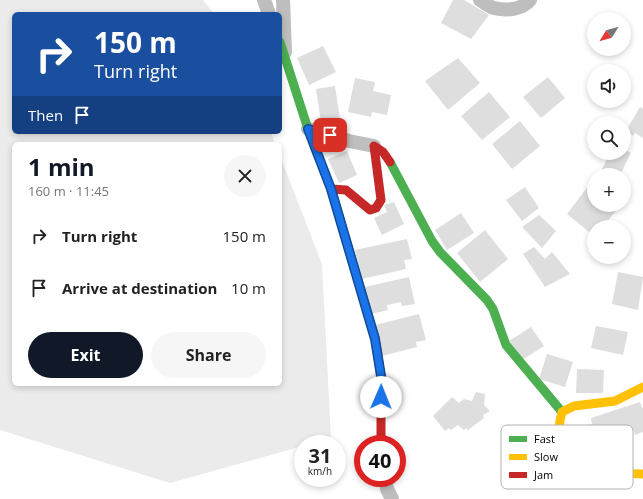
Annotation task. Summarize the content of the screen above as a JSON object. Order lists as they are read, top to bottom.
{
  "legend": ["Fast", "Slow", "Jam"],
  "north": "bottom left",
  "page": {
    "map_buttons": ["+", "−"],
    "turn": ["150 m", "Turn right"],
    "then": "Then",
    "heading": ["1 min", "160 m · 11:45"],
    "list": [
      {
        "name": "Turn right",
        "value": "150 m"
      },
      {
        "name": "Arrive at destination",
        "value": "10 m"
      }
    ],
    "buttons": ["Exit", "Share"],
    "speed": "31 km/h",
    "limit": "40"
  }
}
